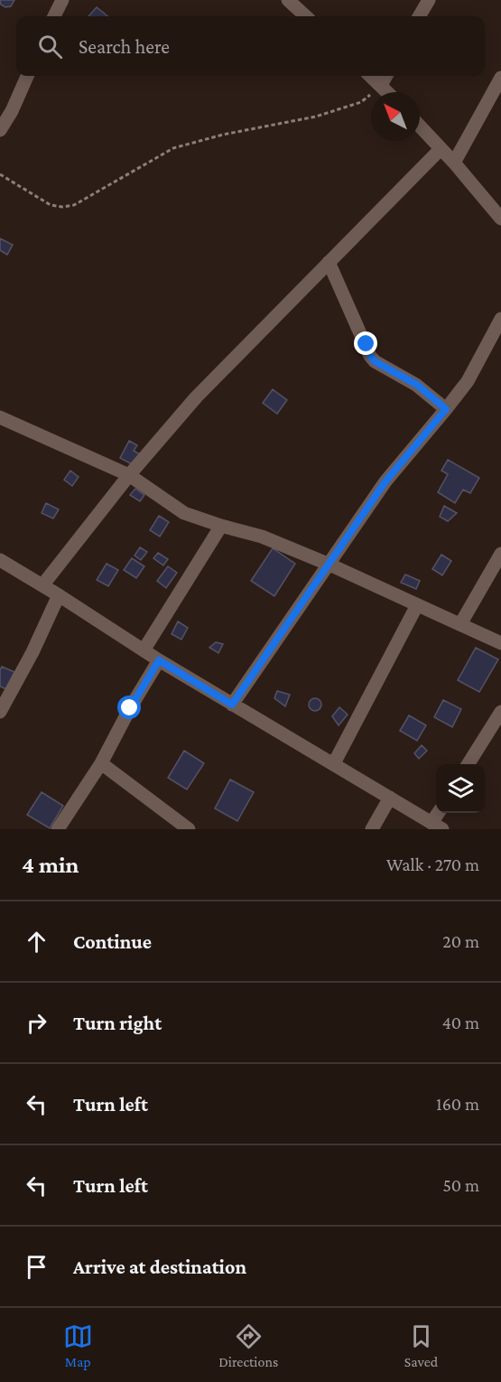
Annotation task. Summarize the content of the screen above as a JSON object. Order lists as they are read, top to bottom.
{
  "north": "top left",
  "page": {
    "search": "Search here",
    "heading": ["4 min", "Walk · 270 m"],
    "list": [
      ["Continue", "20 m"],
      ["Turn right", "40 m"],
      ["Turn left", "160 m"],
      ["Turn left", "50 m"],
      "Arrive at destination"
    ],
    "nav": ["Map", "Directions", "Saved"]
  }
}
